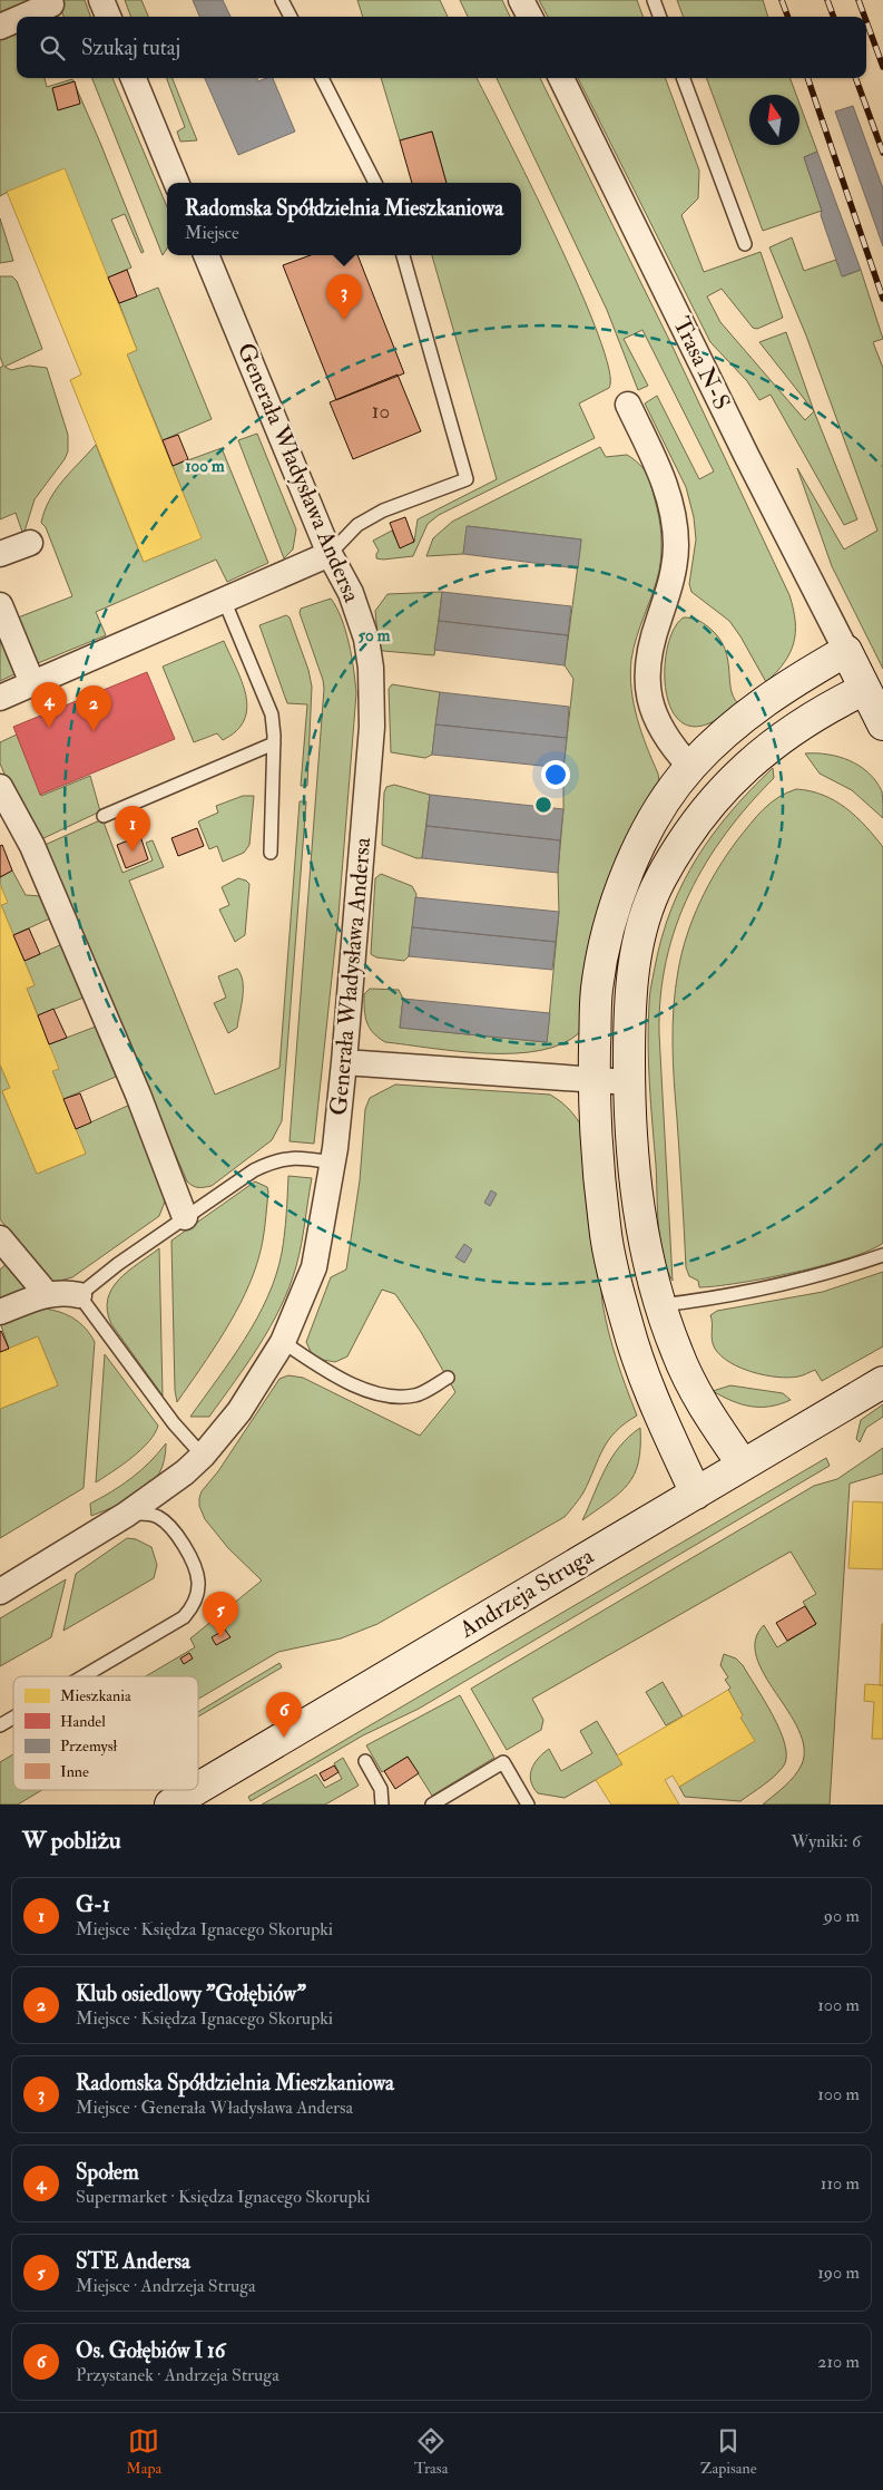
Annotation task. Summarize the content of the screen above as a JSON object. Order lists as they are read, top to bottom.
{
  "streets": {
    "main road": ["Andrzeja Struga"],
    "street": ["Trasa N-S", "Generała Władysława Andersa"]
  },
  "house_numbers": ["10"],
  "legend": [
    "Mieszkania",
    "Handel",
    "Przemysł",
    "Inne"
  ],
  "north": "top",
  "page": {
    "search": "Szukaj tutaj",
    "popup": ["Radomska Spółdzielnia Mieszkaniowa", "Miejsce"],
    "pins": [
      "3",
      "4",
      "2",
      "1",
      "5",
      "6"
    ],
    "heading": ["W pobliżu", "Wyniki: 6"],
    "list": [
      {
        "mark": "1",
        "name": "G-1",
        "note": "Miejsce · Księdza Ignacego Skorupki",
        "value": "90 m"
      },
      {
        "mark": "2",
        "name": "Klub osiedlowy \"Gołębiów\"",
        "note": "Miejsce · Księdza Ignacego Skorupki",
        "value": "100 m"
      },
      {
        "mark": "3",
        "name": "Radomska Spółdzielnia Mieszkaniowa",
        "note": "Miejsce · Generała Władysława Andersa",
        "value": "100 m"
      },
      {
        "mark": "4",
        "name": "Społem",
        "note": "Supermarket · Księdza Ignacego Skorupki",
        "value": "110 m"
      },
      {
        "mark": "5",
        "name": "STE Andersa",
        "note": "Miejsce · Andrzeja Struga",
        "value": "190 m"
      },
      {
        "mark": "6",
        "name": "Os. Gołębiów I 16",
        "note": "Przystanek · Andrzeja Struga",
        "value": "210 m"
      }
    ],
    "nav": ["Mapa", "Trasa", "Zapisane"]
  },
  "rings": ["100 m", "50 m"]
}
